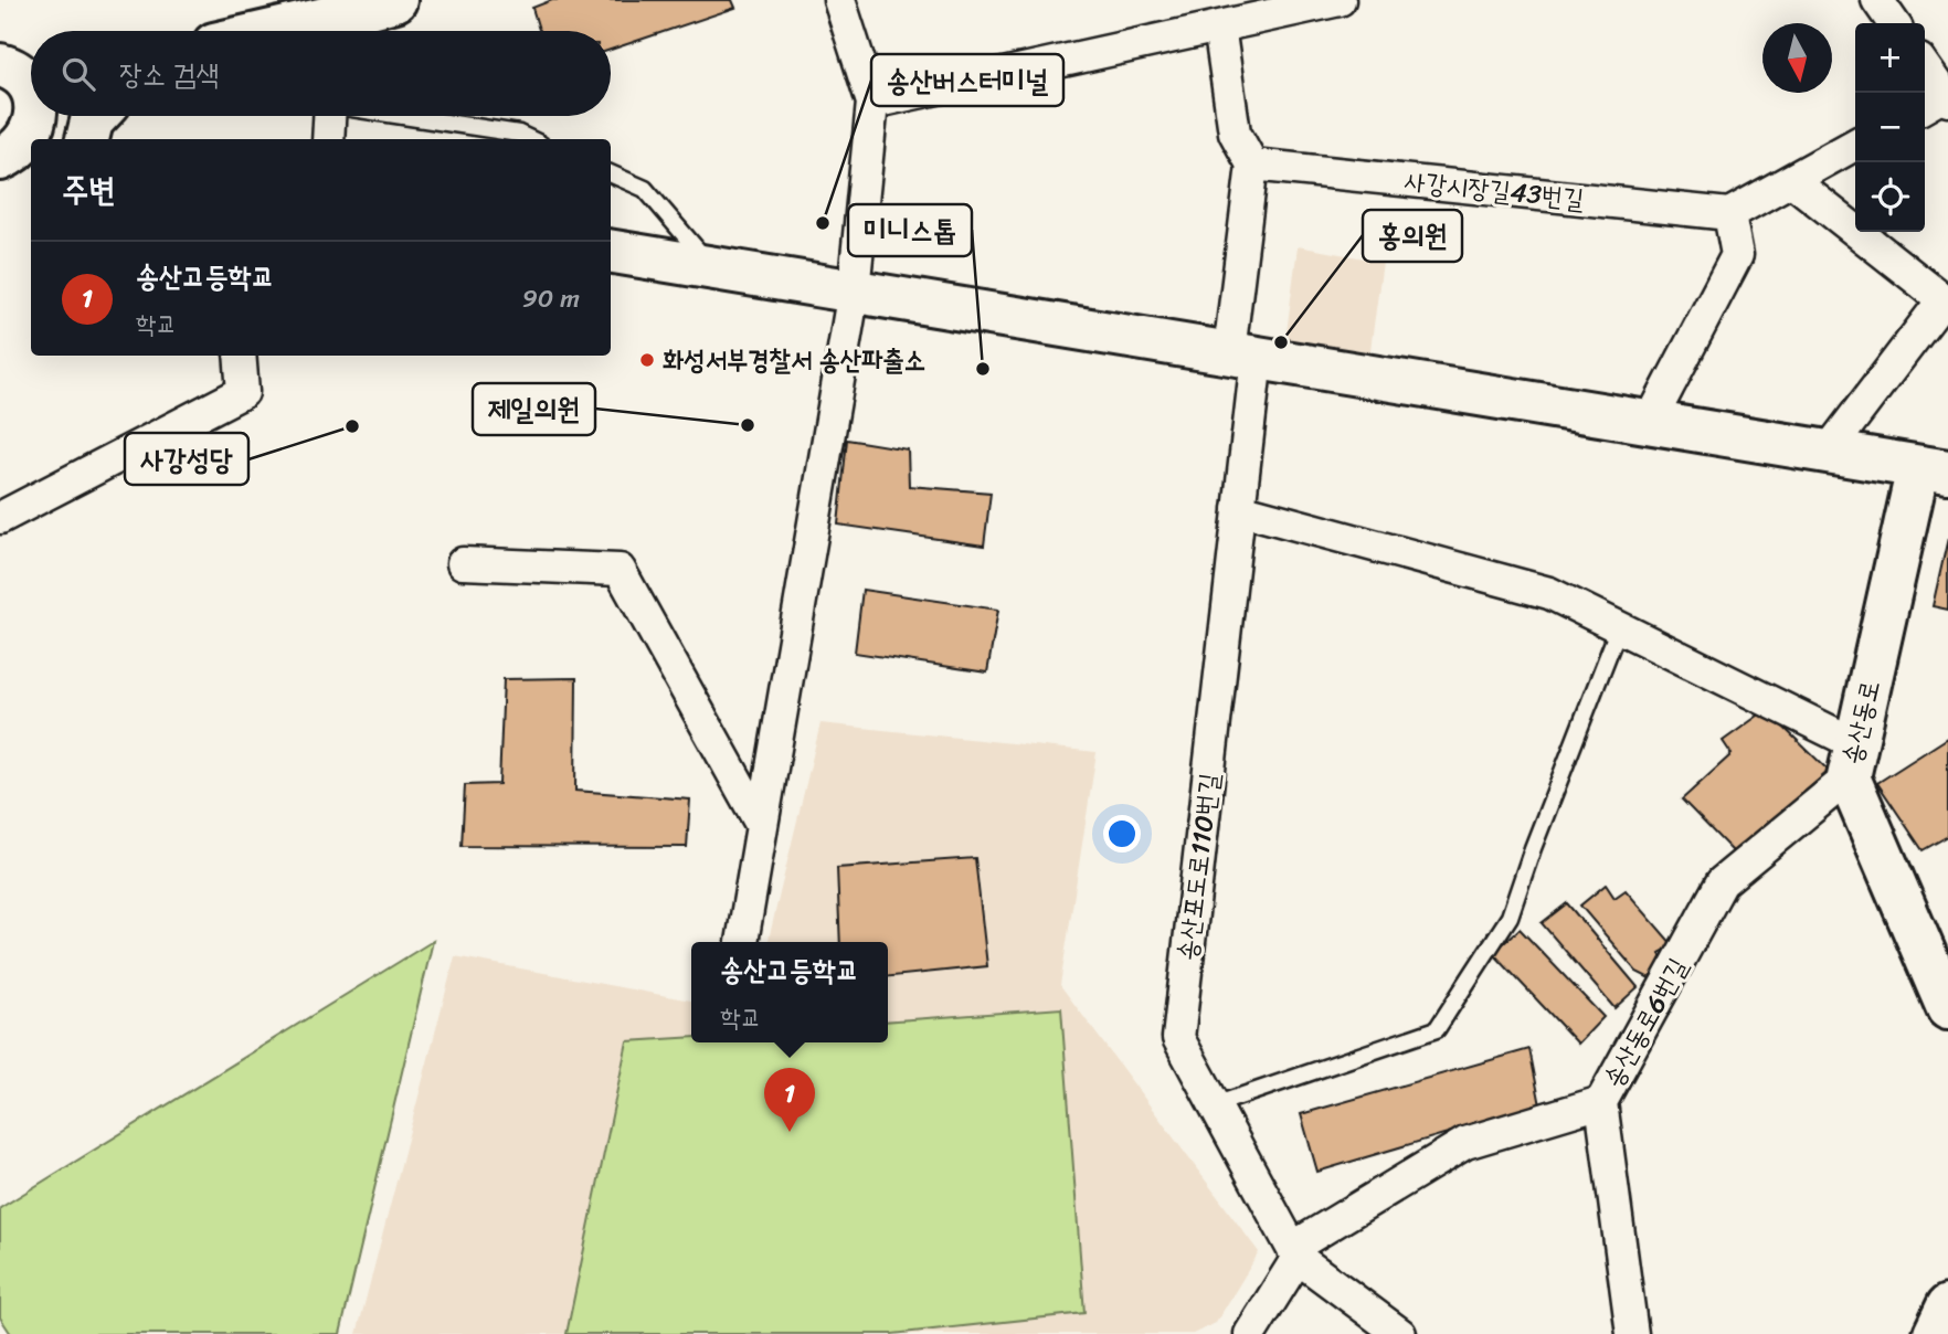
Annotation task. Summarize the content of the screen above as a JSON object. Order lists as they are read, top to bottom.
{
  "streets": {
    "main road": ["송산동로"],
    "street": ["사강시장길43번길", "송산포도로110번길", "송산동로6번길"]
  },
  "crossings": [
    ["사강시장길43번길", "송산포도로110번길"],
    ["송산동로", "송산동로6번길"]
  ],
  "places": [
    "송산버스터미널",
    "홍의원",
    "화성서부경찰서 송산파출소",
    "미니스톱",
    "제일의원",
    "사강성당"
  ],
  "north": "bottom",
  "page": {
    "map_buttons": ["+", "−"],
    "search": "장소 검색",
    "heading": "주변",
    "list": [
      {
        "mark": "1",
        "name": "송산고등학교",
        "note": "학교",
        "value": "90 m"
      }
    ],
    "popup": ["송산고등학교", "학교"],
    "pins": "1"
  }
}
